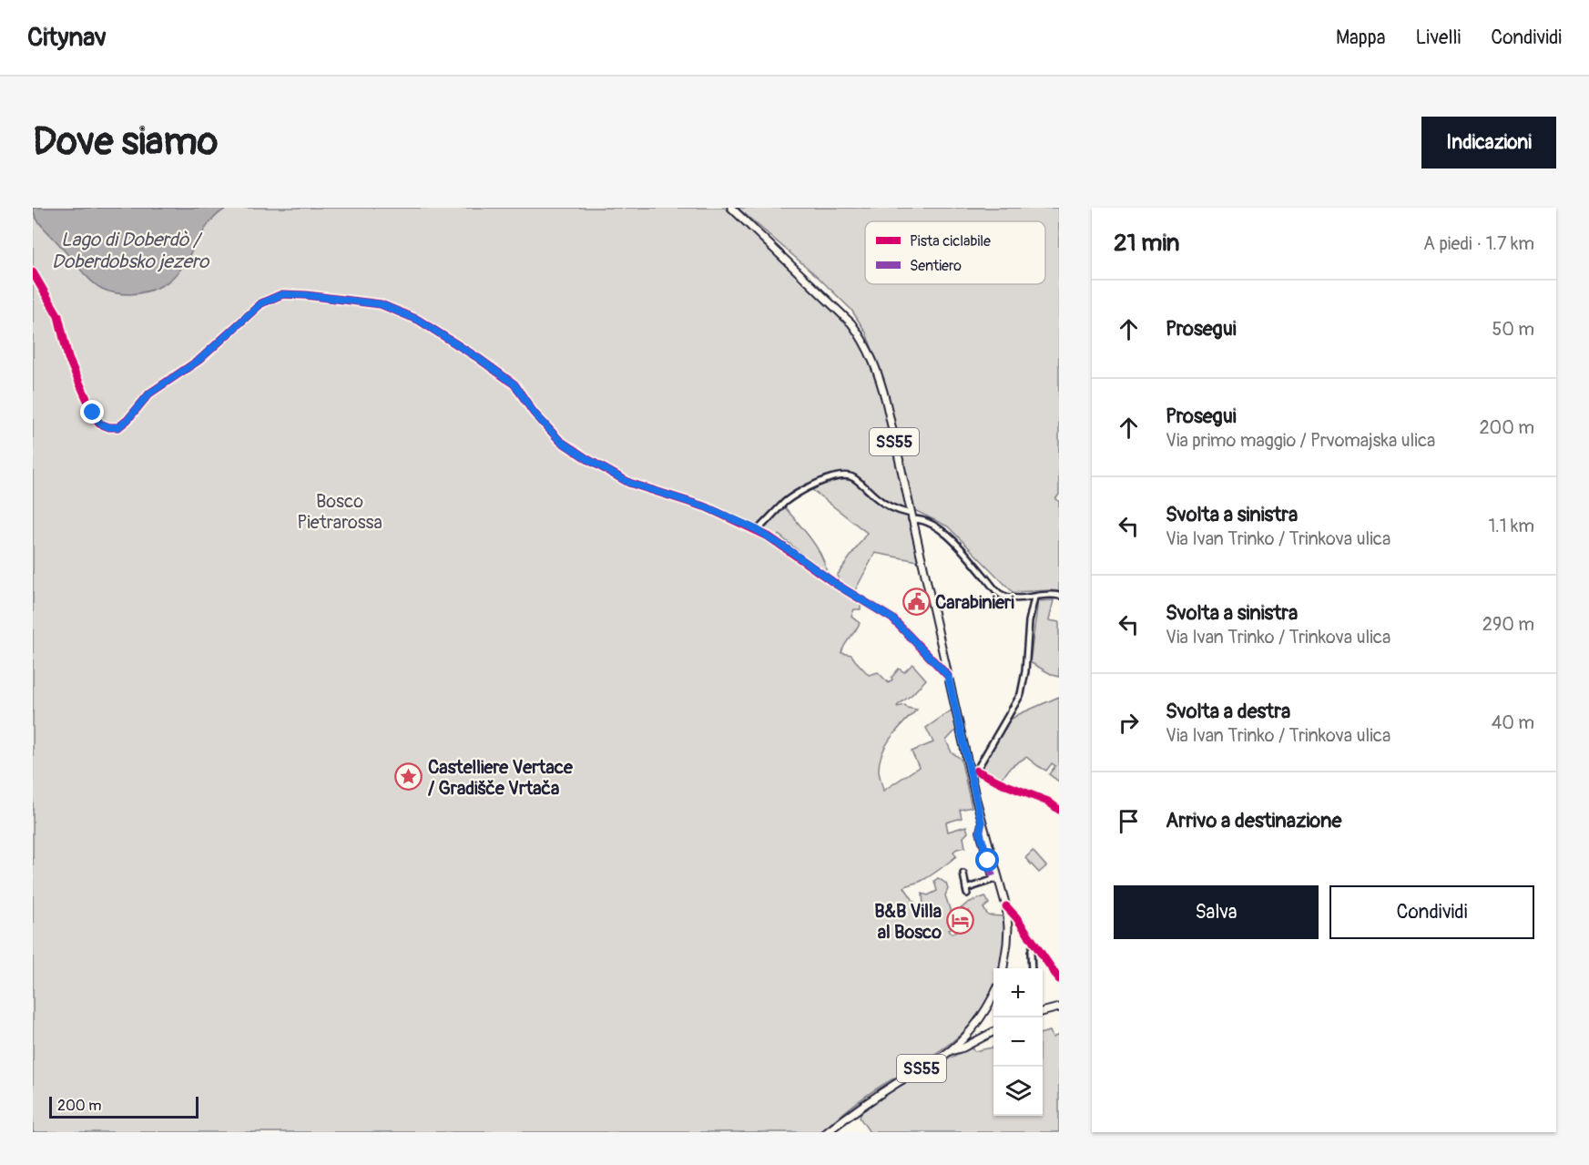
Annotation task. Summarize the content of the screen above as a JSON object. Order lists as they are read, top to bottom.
{
  "streets": {
    "main road": ["SS55"]
  },
  "water": ["Lago di Doberdò / Doberdobsko jezero"],
  "parks": ["Bosco Pietrarossa"],
  "places": {
    "public building": ["Carabinieri"],
    "place": ["Castelliere Vertace / Gradišče Vrtača"],
    "hotel": ["B&B Villa al Bosco"]
  },
  "legend": ["Pista ciclabile", "Sentiero"],
  "scale_bar": "200 m",
  "page": {
    "header": "Citynav",
    "nav": ["Mappa", "Livelli", "Condividi"],
    "buttons": [
      "Indicazioni",
      ["Salva", "Condividi"]
    ],
    "title": "Dove siamo",
    "heading": ["21 min", "A piedi · 1.7 km"],
    "list": [
      ["Prosegui", "50 m"],
      ["Prosegui", "Via primo maggio / Prvomajska ulica", "200 m"],
      ["Svolta a sinistra", "Via Ivan Trinko / Trinkova ulica", "1.1 km"],
      ["Svolta a sinistra", "Via Ivan Trinko / Trinkova ulica", "290 m"],
      ["Svolta a destra", "Via Ivan Trinko / Trinkova ulica", "40 m"],
      "Arrivo a destinazione"
    ],
    "map_buttons": ["+", "−"],
    "scale": "200 m"
  }
}
